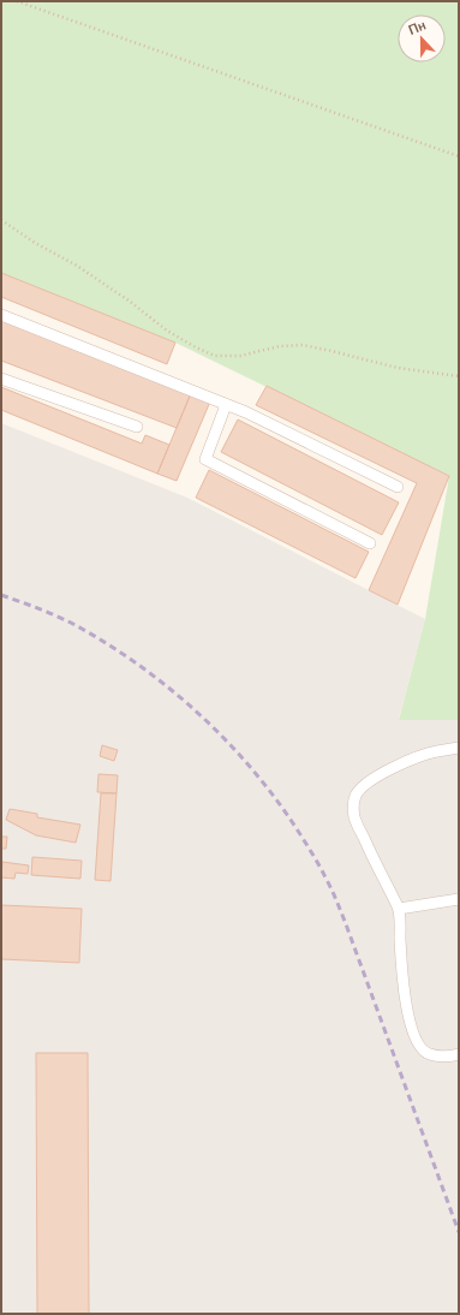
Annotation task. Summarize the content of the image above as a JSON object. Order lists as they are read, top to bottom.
{
  "north": "top"
}
